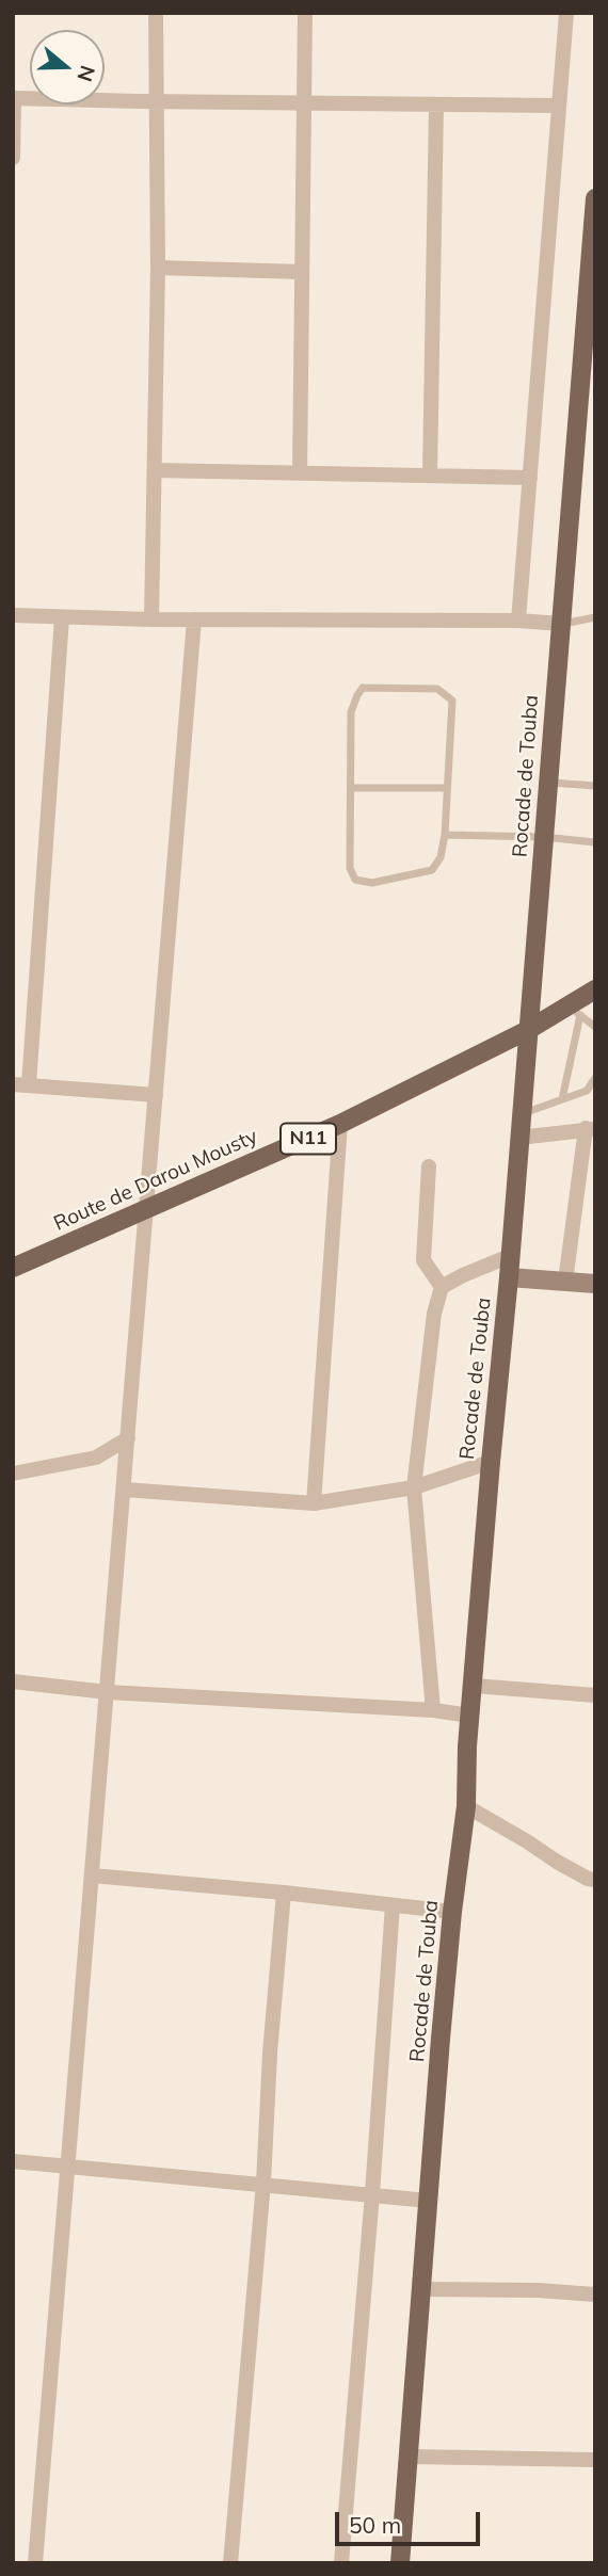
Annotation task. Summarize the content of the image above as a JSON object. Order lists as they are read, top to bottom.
{
  "streets": {
    "main road": ["Rocade de Touba", "N11", "Route de Darou Mousty"]
  },
  "crossings": [
    ["Rocade de Touba", "Route de Darou Mousty"]
  ],
  "scale_bar": "50 m",
  "north": "right"
}
